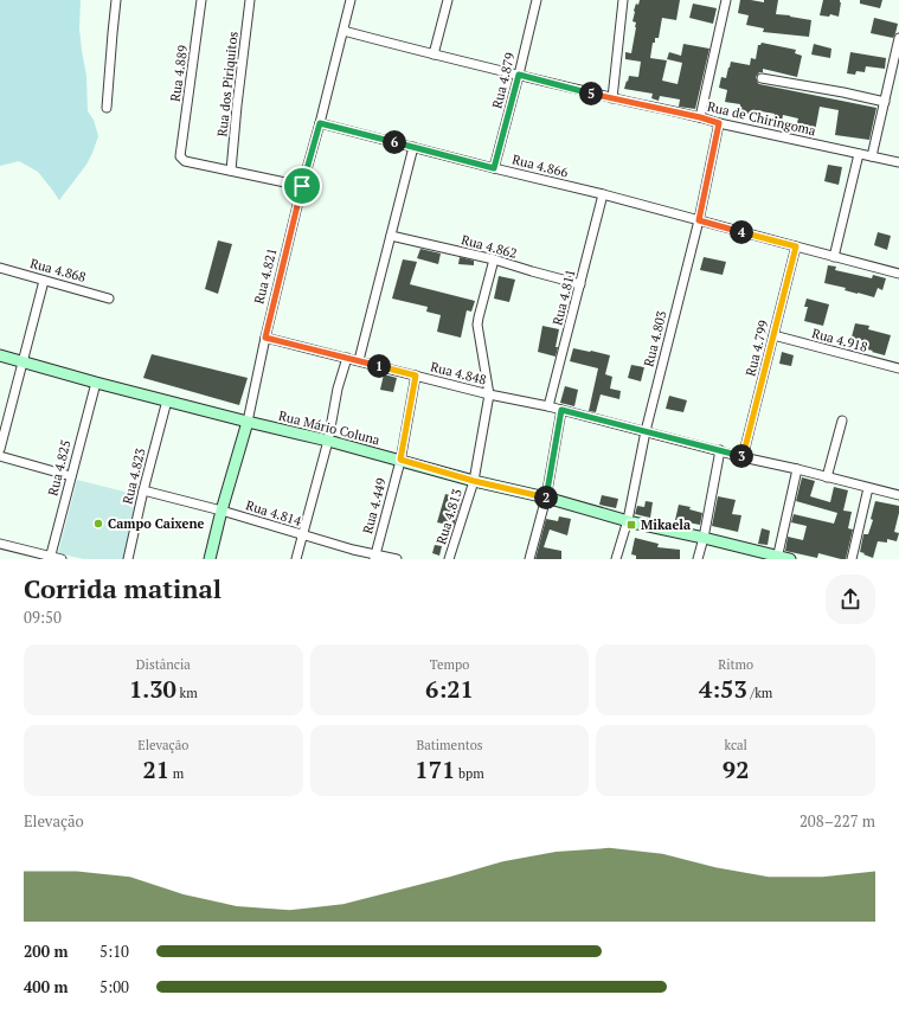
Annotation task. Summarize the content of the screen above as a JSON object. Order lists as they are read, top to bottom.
{
  "streets": {
    "main road": ["Rua 4.821", "Rua Mário Coluna"],
    "street": [
      "Rua 4.889",
      "Rua 4.879",
      "Rua dos Piriquitos",
      "Rua de Chiringoma",
      "Rua 4.866",
      "Rua 4.862",
      "Rua 4.868",
      "Rua 4.811",
      "Rua 4.803",
      "Rua 4.918",
      "Rua 4.799",
      "Rua 4.848",
      "Rua 4.825",
      "Rua 4.823",
      "Rua 4.449",
      "Rua 4.814",
      "Rua 4.813"
    ]
  },
  "crossings": [
    ["Rua 4.889", "Rua dos Piriquitos"],
    ["Rua 4.879", "Rua de Chiringoma"],
    ["Rua 4.879", "Rua 4.866"],
    ["Rua de Chiringoma", "Rua 4.821"],
    ["Rua de Chiringoma", "Rua 4.803"],
    ["Rua 4.866", "Rua 4.821"],
    ["Rua 4.866", "Rua 4.811"],
    ["Rua 4.866", "Rua 4.803"],
    ["Rua 4.866", "Rua 4.799"],
    ["Rua 4.862", "Rua 4.811"],
    ["Rua 4.862", "Rua 4.813"],
    ["Rua 4.821", "Rua 4.848"],
    ["Rua 4.821", "Rua Mário Coluna"],
    ["Rua 4.821", "Rua 4.814"],
    ["Rua 4.811", "Rua 4.848"],
    ["Rua 4.803", "Rua 4.848"],
    ["Rua 4.803", "Rua Mário Coluna"],
    ["Rua 4.918", "Rua 4.799"],
    ["Rua 4.799", "Rua 4.848"],
    ["Rua 4.848", "Rua 4.449"],
    ["Rua 4.848", "Rua 4.813"],
    ["Rua Mário Coluna", "Rua 4.825"],
    ["Rua Mário Coluna", "Rua 4.823"],
    ["Rua Mário Coluna", "Rua 4.449"],
    ["Rua Mário Coluna", "Rua 4.813"],
    ["Rua 4.823", "Rua 4.814"],
    ["Rua 4.449", "Rua 4.814"]
  ],
  "places": {
    "other": ["Campo Caixene"],
    "transit": ["Mikaela"]
  },
  "page": {
    "pins": [
      "5",
      "6",
      "4",
      "1",
      "3",
      "2"
    ],
    "heading": ["Corrida matinal", "09:50"],
    "stats": [
      ["Distância", "1.30 km"],
      ["Tempo", "6:21"],
      ["Ritmo", "4:53 /km"],
      ["Elevação", "21 m"],
      ["Batimentos", "171 bpm"],
      ["kcal", "92"]
    ],
    "chart": ["Elevação", "208–227 m"],
    "list": [
      {
        "name": "200 m",
        "note": "5:10"
      },
      {
        "name": "400 m",
        "note": "5:00"
      }
    ]
  }
}
